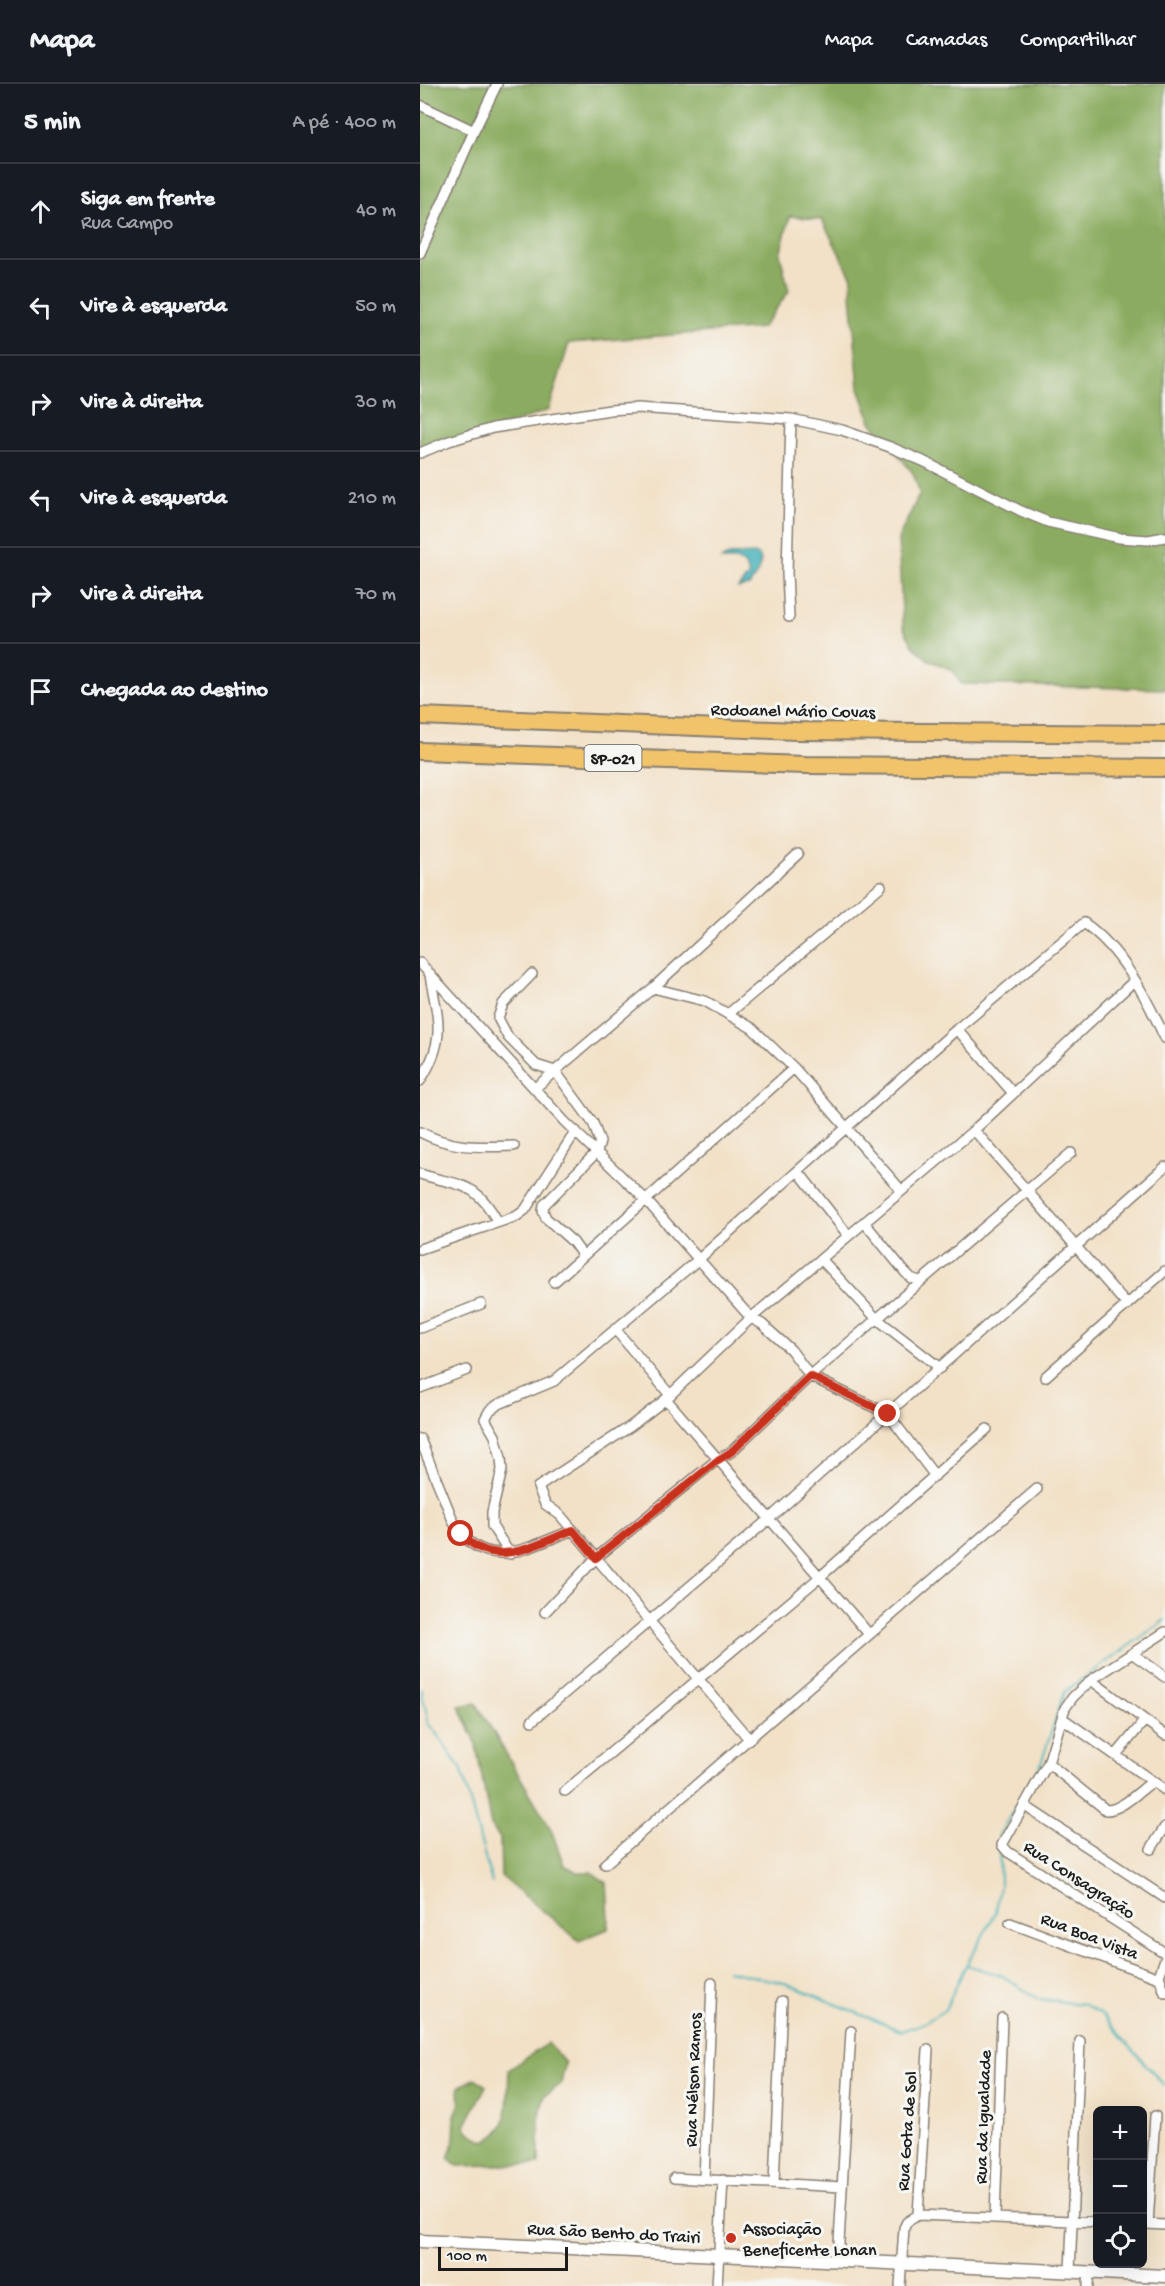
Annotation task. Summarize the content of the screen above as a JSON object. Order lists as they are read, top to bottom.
{
  "streets": {
    "highway": ["Rodoanel Mário Covas", "SP-021"],
    "street": [
      "Rua Consagração",
      "Rua Boa Vista",
      "Rua Nélson Ramos",
      "Rua da Igualdade",
      "Rua Gota de Sol",
      "Rua São Bento do Trairi"
    ]
  },
  "places": ["Associação Beneficente Lonan"],
  "scale_bar": "100 m",
  "page": {
    "header": "Mapa",
    "nav": ["Mapa", "Camadas", "Compartilhar"],
    "heading": ["5 min", "A pé · 400 m"],
    "list": [
      ["Siga em frente", "Rua Campo", "40 m"],
      ["Vire à esquerda", "50 m"],
      ["Vire à direita", "30 m"],
      ["Vire à esquerda", "210 m"],
      ["Vire à direita", "70 m"],
      "Chegada ao destino"
    ],
    "map_buttons": ["+", "−"],
    "scale": "100 m"
  }
}
